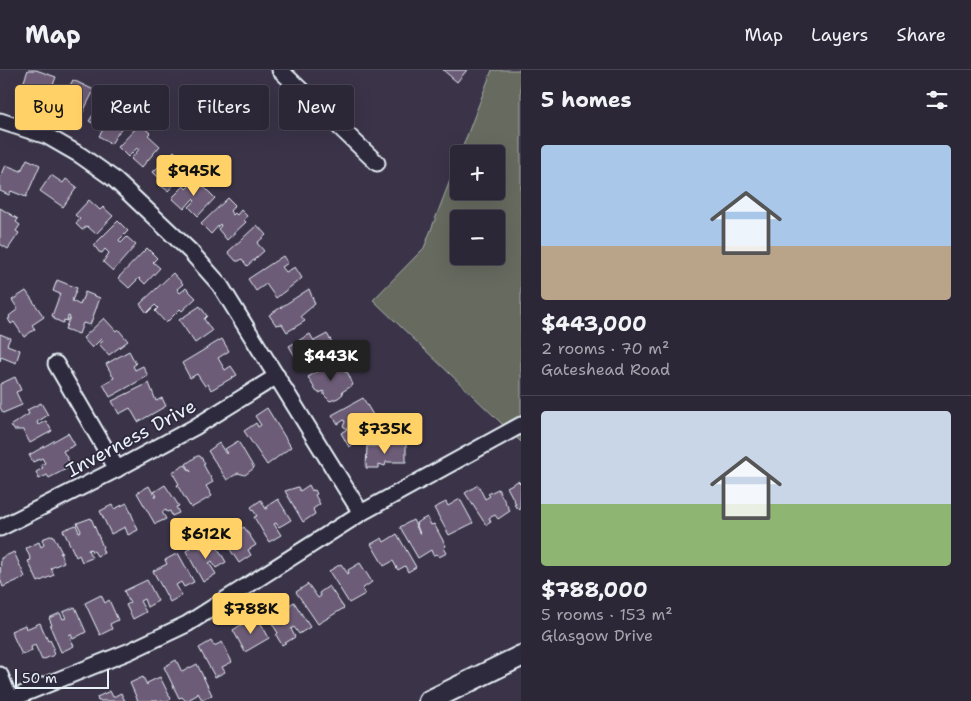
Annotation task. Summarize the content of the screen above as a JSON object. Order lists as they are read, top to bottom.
{
  "streets": {
    "street": ["Inverness Drive"]
  },
  "scale_bar": "50 m",
  "page": {
    "header": "Map",
    "nav": ["Map", "Layers", "Share"],
    "heading": "5 homes",
    "chip": [
      "Buy",
      "Rent",
      "Filters",
      "New"
    ],
    "list": [
      {
        "name": "$443,000",
        "note": "2 rooms · 70 m² · Gateshead Road"
      },
      {
        "name": "$788,000",
        "note": "5 rooms · 153 m² · Glasgow Drive"
      }
    ],
    "map_buttons": ["+", "−"],
    "price": [
      "$945K",
      "$443K",
      "$735K",
      "$612K",
      "$788K"
    ],
    "scale": "50 m"
  }
}
